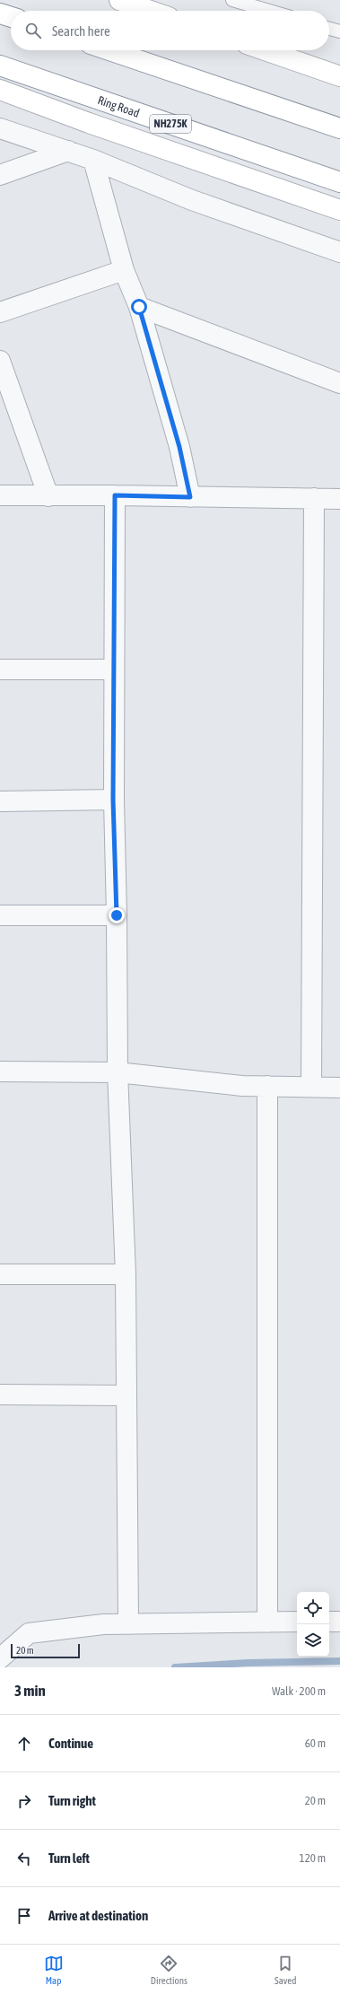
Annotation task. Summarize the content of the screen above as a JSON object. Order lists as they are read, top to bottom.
{
  "streets": {
    "main road": ["Ring Road", "NH275K"]
  },
  "scale_bar": "20 m",
  "page": {
    "search": "Search here",
    "scale": "20 m",
    "heading": ["3 min", "Walk · 200 m"],
    "list": [
      ["Continue", "60 m"],
      ["Turn right", "20 m"],
      ["Turn left", "120 m"],
      "Arrive at destination"
    ],
    "nav": ["Map", "Directions", "Saved"]
  }
}
